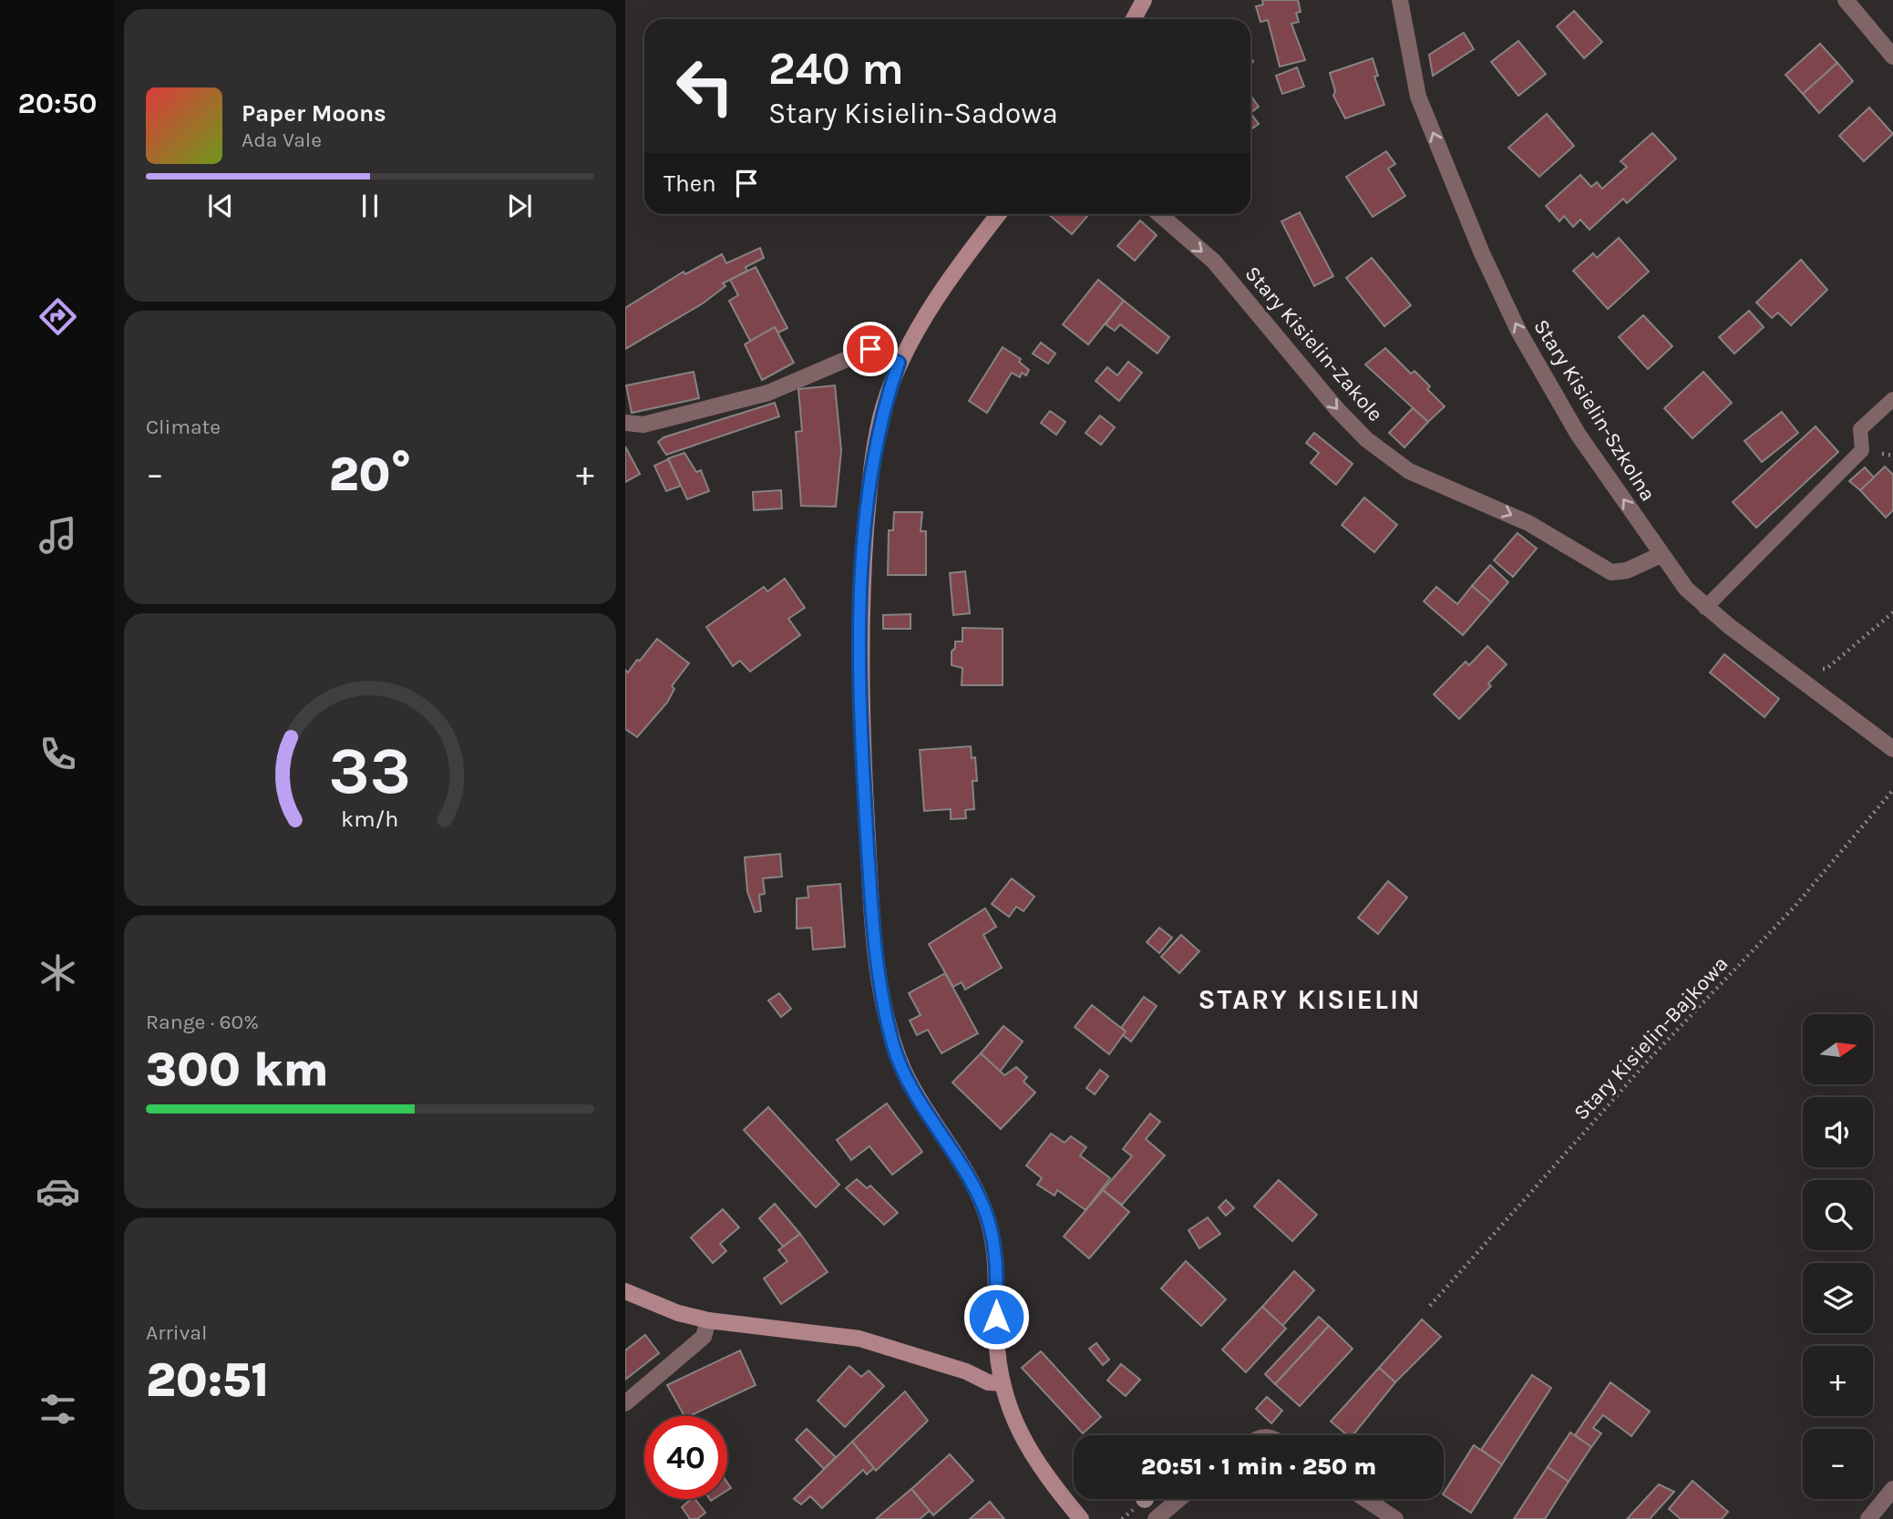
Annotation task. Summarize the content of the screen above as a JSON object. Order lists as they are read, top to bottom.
{
  "streets": {
    "street": ["Stary Kisielin-Zakole", "Stary Kisielin-Szkolna"],
    "path": ["Stary Kisielin-Bajkowa"]
  },
  "crossings": [
    ["Stary Kisielin-Zakole", "Stary Kisielin-Szkolna"]
  ],
  "one_way": ["Stary Kisielin-Zakole", "Stary Kisielin-Szkolna"],
  "districts": ["STARY KISIELIN"],
  "north": "right",
  "page": {
    "tabs": "20:50",
    "turn": ["240 m", "Stary Kisielin-Sadowa"],
    "song": ["Paper Moons", "Ada Vale"],
    "then": "Then",
    "tile": [
      "Climate",
      ["Range · 60%", "300 km"],
      ["Arrival", "20:51"]
    ],
    "heat": ["−", "20°", "+"],
    "map_buttons": ["+", "−"],
    "limit": "40",
    "trip": "20:51 · 1 min · 250 m",
    "gauge": ["33", "km/h"]
  }
}
